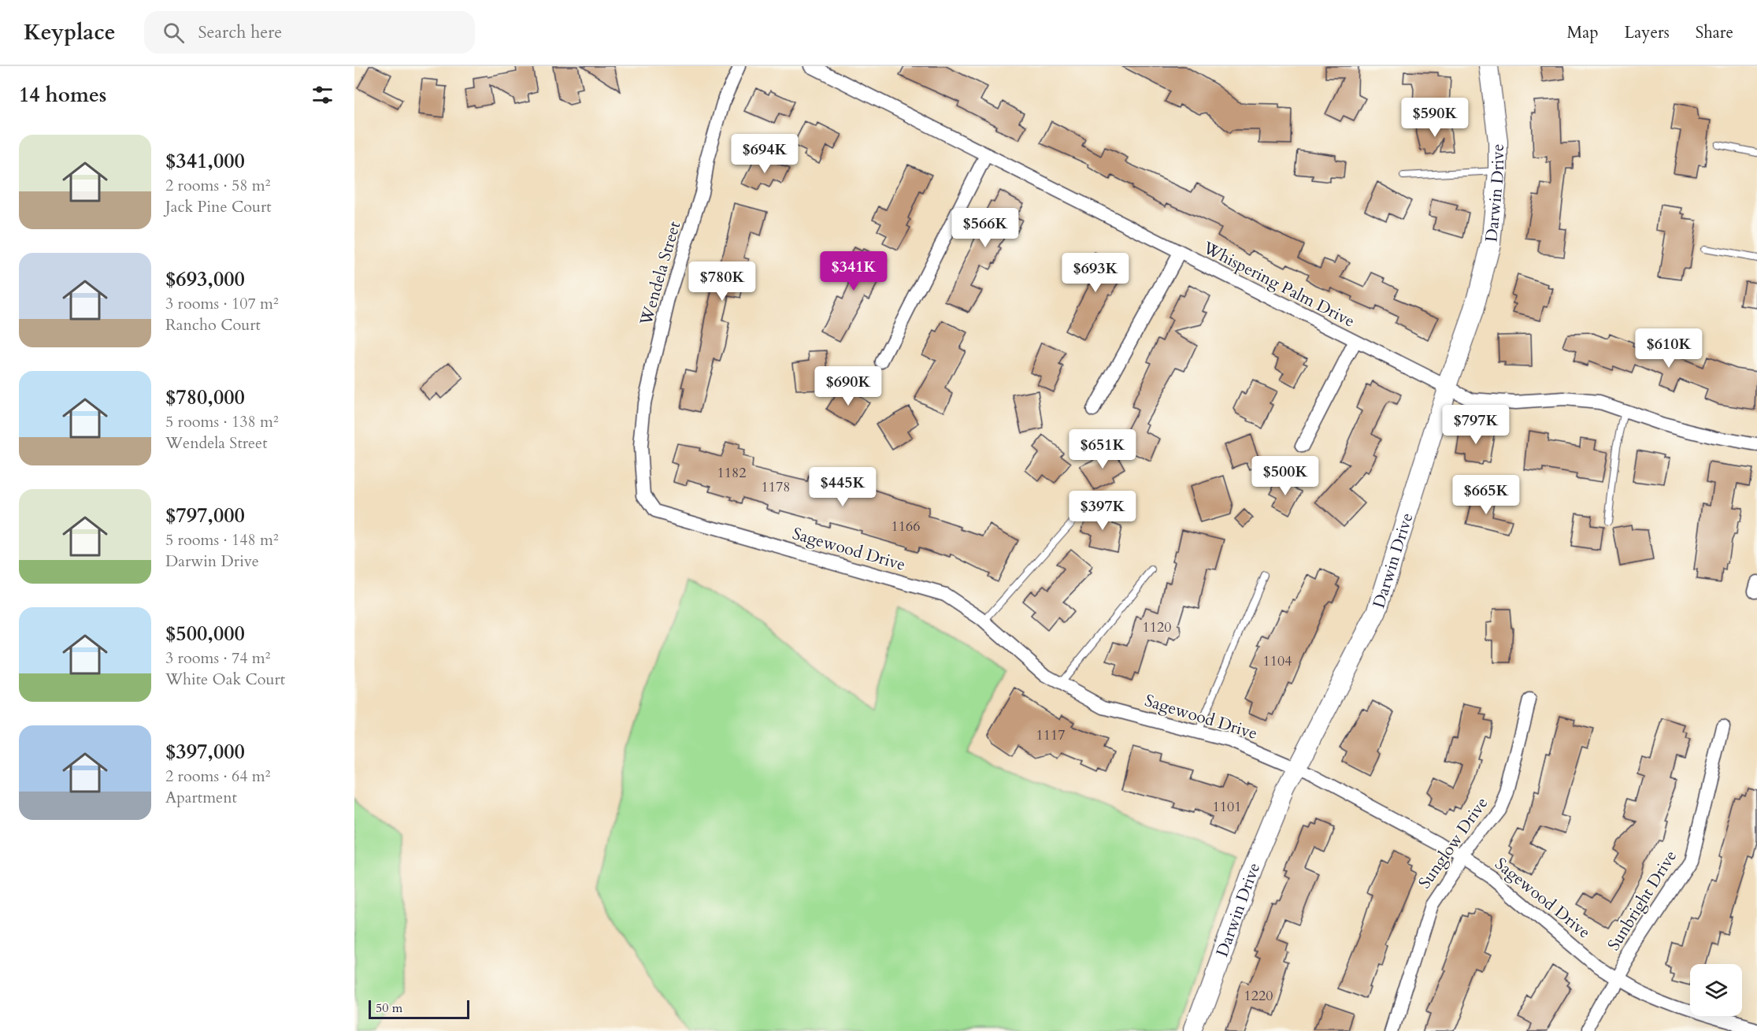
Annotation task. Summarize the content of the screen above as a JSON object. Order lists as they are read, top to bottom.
{
  "streets": {
    "street": [
      "Darwin Drive",
      "Wendela Street",
      "Whispering Palm Drive",
      "Sagewood Drive",
      "Sunglow Drive",
      "Sunbright Drive"
    ]
  },
  "crossings": [
    ["Darwin Drive", "Whispering Palm Drive"],
    ["Darwin Drive", "Sagewood Drive"],
    ["Wendela Street", "Sagewood Drive"],
    ["Sagewood Drive", "Sunglow Drive"],
    ["Sagewood Drive", "Sunbright Drive"]
  ],
  "house_numbers": [
    "1182",
    "1178",
    "1166",
    "1120",
    "1104",
    "1117",
    "1101",
    "1220"
  ],
  "scale_bar": "50 m",
  "page": {
    "header": "Keyplace",
    "search": "Search here",
    "nav": ["Map", "Layers", "Share"],
    "heading": "14 homes",
    "price": [
      "$590K",
      "$694K",
      "$566K",
      "$341K",
      "$693K",
      "$780K",
      "$610K",
      "$690K",
      "$797K",
      "$651K",
      "$500K",
      "$445K",
      "$665K",
      "$397K"
    ],
    "list": [
      {
        "name": "$341,000",
        "note": "2 rooms · 58 m² · Jack Pine Court"
      },
      {
        "name": "$693,000",
        "note": "3 rooms · 107 m² · Rancho Court"
      },
      {
        "name": "$780,000",
        "note": "5 rooms · 138 m² · Wendela Street"
      },
      {
        "name": "$797,000",
        "note": "5 rooms · 148 m² · Darwin Drive"
      },
      {
        "name": "$500,000",
        "note": "3 rooms · 74 m² · White Oak Court"
      },
      {
        "name": "$397,000",
        "note": "2 rooms · 64 m² · Apartment"
      }
    ],
    "scale": "50 m"
  }
}
